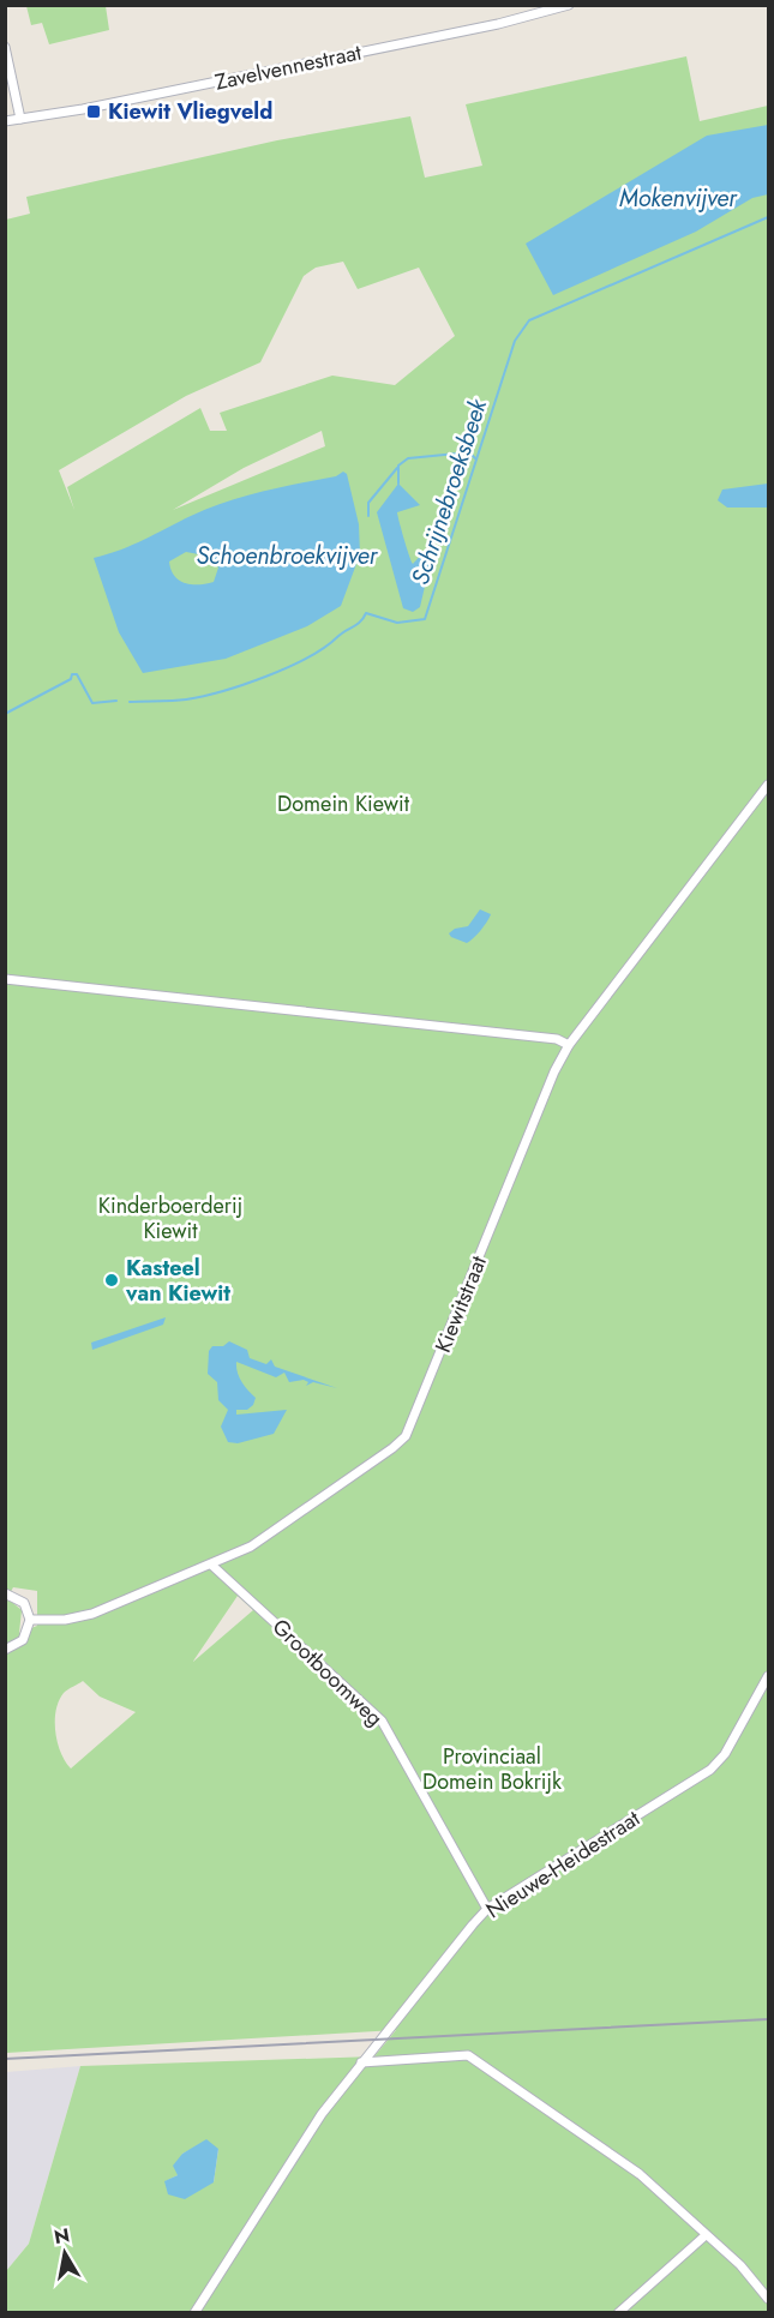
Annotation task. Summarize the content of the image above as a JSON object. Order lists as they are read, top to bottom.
{
  "streets": {
    "street": [
      "Zavelvennestraat",
      "Kiewitstraat",
      "Grootboomweg",
      "Nieuwe-Heidestraat"
    ]
  },
  "crossings": [
    ["Kiewitstraat", "Grootboomweg"],
    ["Grootboomweg", "Nieuwe-Heidestraat"]
  ],
  "water": ["Mokenvijver", "Schrijnebroeksbeek", "Schoenbroekvijver"],
  "parks": ["Domein Kiewit", "Kinderboerderij Kiewit", "Provinciaal Domein Bokrijk"],
  "places": {
    "transit": ["Kiewit Vliegveld"],
    "other": ["Kasteel van Kiewit"]
  },
  "north": "top"
}
